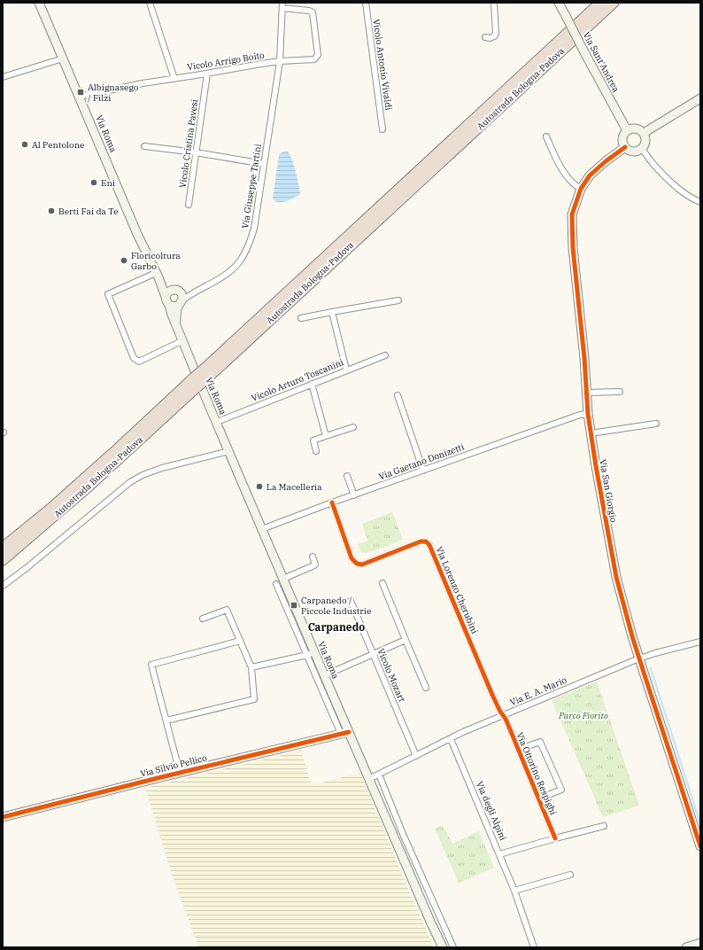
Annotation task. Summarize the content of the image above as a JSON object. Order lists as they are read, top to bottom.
{
  "streets": {
    "highway": ["Autostrada Bologna-Padova"],
    "street": [
      "Vicolo Arrigo Boito",
      "Via Sant'Andrea",
      "Vicolo Antonio Vivaldi",
      "Via Roma",
      "Vicolo Cristina Pavesi",
      "Via Giuseppe Tartini",
      "Vicolo Arturo Toscanini",
      "Via Gaetano Donizetti",
      "Via San Giorgio",
      "Via Lorenzo Cherubini",
      "Vicolo Mozart",
      "Via E. A. Mario",
      "Via Silvio Pellico",
      "Via Ottorino Respighi",
      "Via degli Alpini"
    ]
  },
  "crossings": [
    ["Vicolo Arrigo Boito", "Via Roma"],
    ["Vicolo Arrigo Boito", "Vicolo Cristina Pavesi"],
    ["Vicolo Arrigo Boito", "Via Giuseppe Tartini"],
    ["Via Sant'Andrea", "Via San Giorgio"],
    ["Via Roma", "Via Giuseppe Tartini"],
    ["Via Roma", "Vicolo Arturo Toscanini"],
    ["Via Roma", "Via Gaetano Donizetti"],
    ["Via Roma", "Via E. A. Mario"],
    ["Via Roma", "Via Silvio Pellico"],
    ["Via Gaetano Donizetti", "Via San Giorgio"],
    ["Via Gaetano Donizetti", "Via Lorenzo Cherubini"],
    ["Via San Giorgio", "Via E. A. Mario"],
    ["Via Lorenzo Cherubini", "Via E. A. Mario"],
    ["Via Lorenzo Cherubini", "Via Ottorino Respighi"],
    ["Vicolo Mozart", "Via E. A. Mario"],
    ["Via E. A. Mario", "Via Ottorino Respighi"],
    ["Via E. A. Mario", "Via degli Alpini"]
  ],
  "districts": ["Carpanedo"],
  "parks": ["Parco Fiorito"],
  "places": {
    "transit": ["Albignasego / Filzi", "Carpanedo / Piccole Industrie"],
    "other": [
      "Al Pentolone",
      "Eni",
      "Berti Fai da Te",
      "Floricoltura Garbo",
      "La Macelleria"
    ]
  }
}
